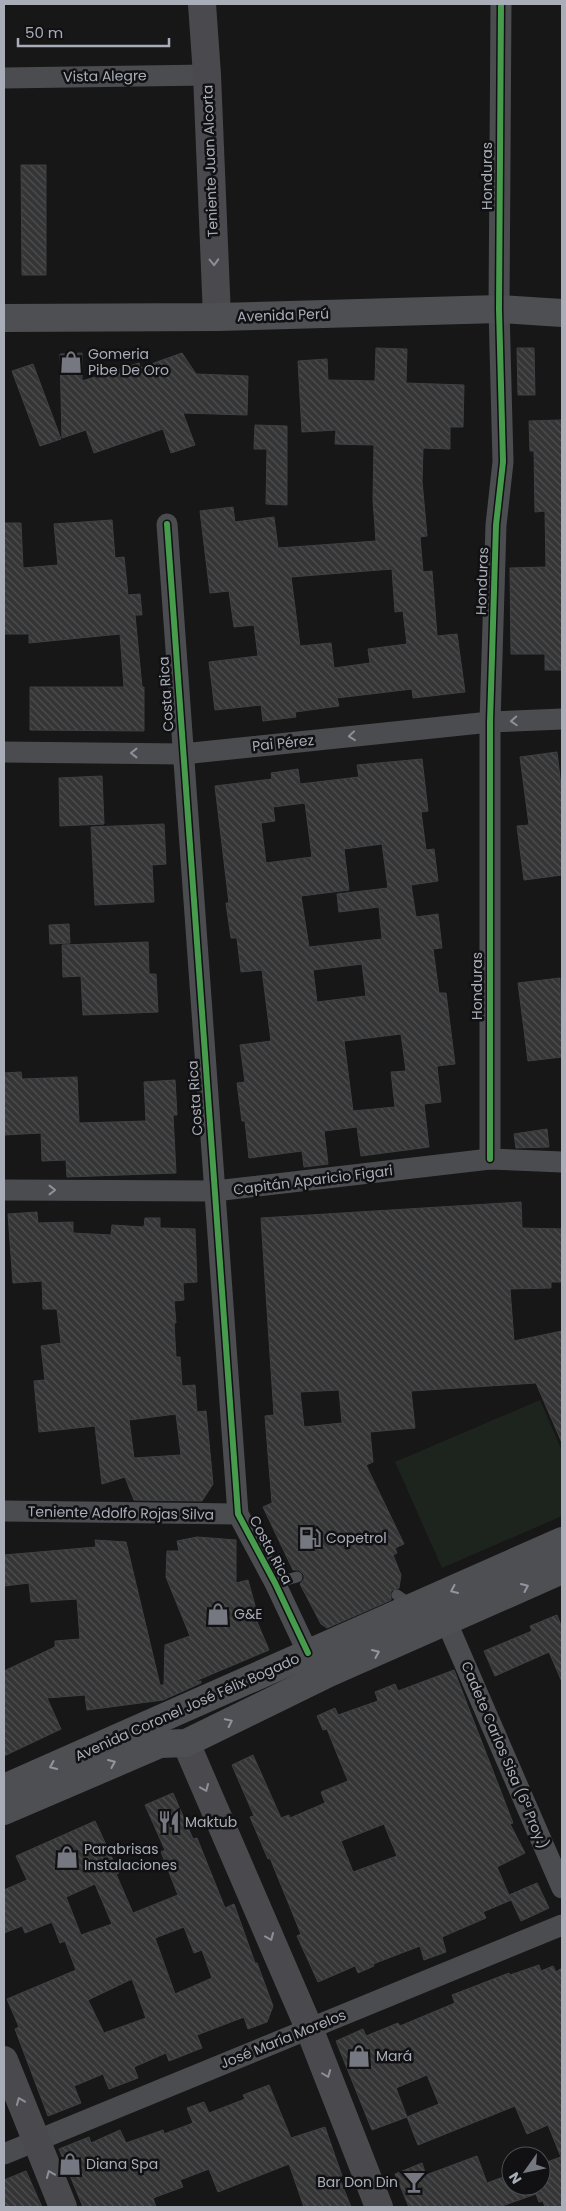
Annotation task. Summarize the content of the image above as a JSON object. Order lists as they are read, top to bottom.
{
  "streets": {
    "main road": ["Teniente Juan Alcorta", "Avenida Perú", "Avenida Coronel José Félix Bogado"],
    "street": [
      "Vista Alegre",
      "Honduras",
      "Costa Rica",
      "Pai Pérez",
      "Capitán Aparicio Figari",
      "Teniente Adolfo Rojas Silva",
      "Cadete Carlos Sisa (6ª Proy.)",
      "José María Morelos"
    ]
  },
  "crossings": [
    ["Vista Alegre", "Teniente Juan Alcorta"],
    ["Teniente Juan Alcorta", "Avenida Perú"],
    ["Honduras", "Avenida Perú"],
    ["Honduras", "Pai Pérez"],
    ["Honduras", "Capitán Aparicio Figari"],
    ["Costa Rica", "Pai Pérez"],
    ["Costa Rica", "Capitán Aparicio Figari"],
    ["Costa Rica", "Teniente Adolfo Rojas Silva"],
    ["Costa Rica", "Avenida Coronel José Félix Bogado"],
    ["Avenida Coronel José Félix Bogado", "Cadete Carlos Sisa (6ª Proy.)"]
  ],
  "one_way": ["Teniente Juan Alcorta", "Pai Pérez", "Capitán Aparicio Figari"],
  "places": {
    "shop": [
      "Gomeria Pibe De Oro",
      "G&E",
      "Parabrisas Instalaciones",
      "Mará",
      "Diana Spa"
    ],
    "fuel station": ["Copetrol"],
    "restaurant": ["Maktub"],
    "bar": ["Bar Don Din"]
  },
  "scale_bar": "50 m",
  "north": "bottom left"
}
